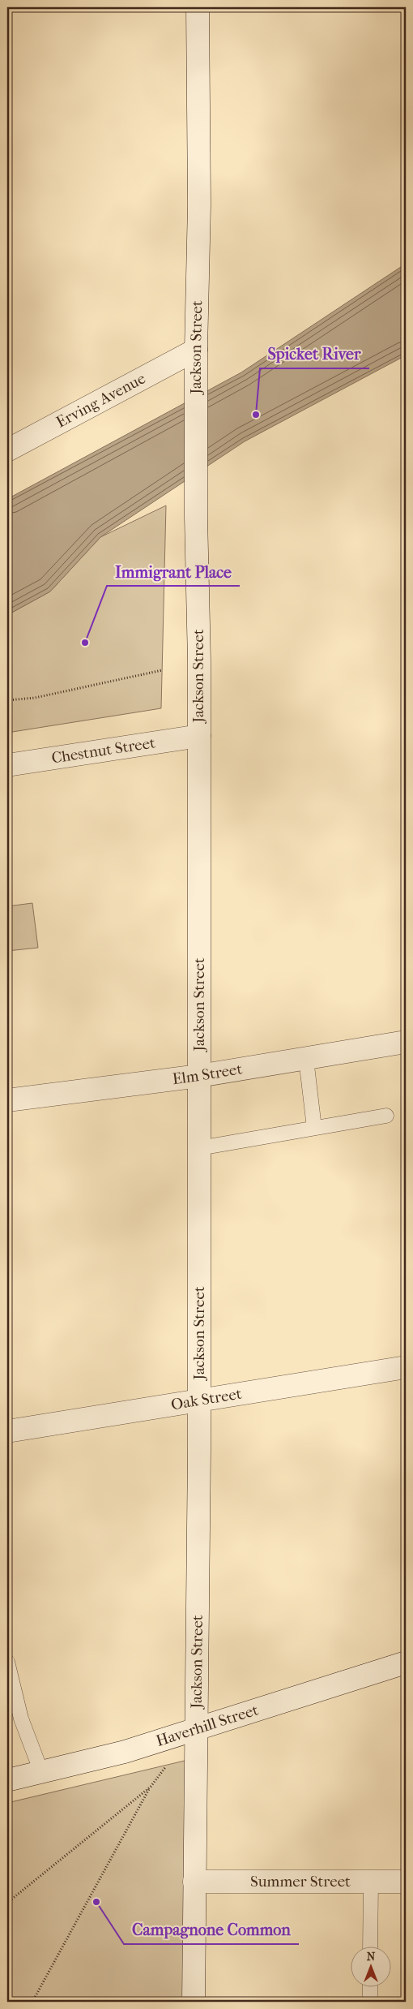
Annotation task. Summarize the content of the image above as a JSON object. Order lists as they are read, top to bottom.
{
  "streets": {
    "main road": [
      "Jackson Street",
      "Erving Avenue",
      "Chestnut Street",
      "Elm Street",
      "Oak Street",
      "Haverhill Street",
      "Summer Street"
    ]
  },
  "crossings": [
    ["Jackson Street", "Erving Avenue"],
    ["Jackson Street", "Chestnut Street"],
    ["Jackson Street", "Elm Street"],
    ["Jackson Street", "Oak Street"],
    ["Jackson Street", "Haverhill Street"],
    ["Jackson Street", "Summer Street"]
  ],
  "places": ["Spicket River", "Immigrant Place", "Campagnone Common"],
  "north": "top"
}
